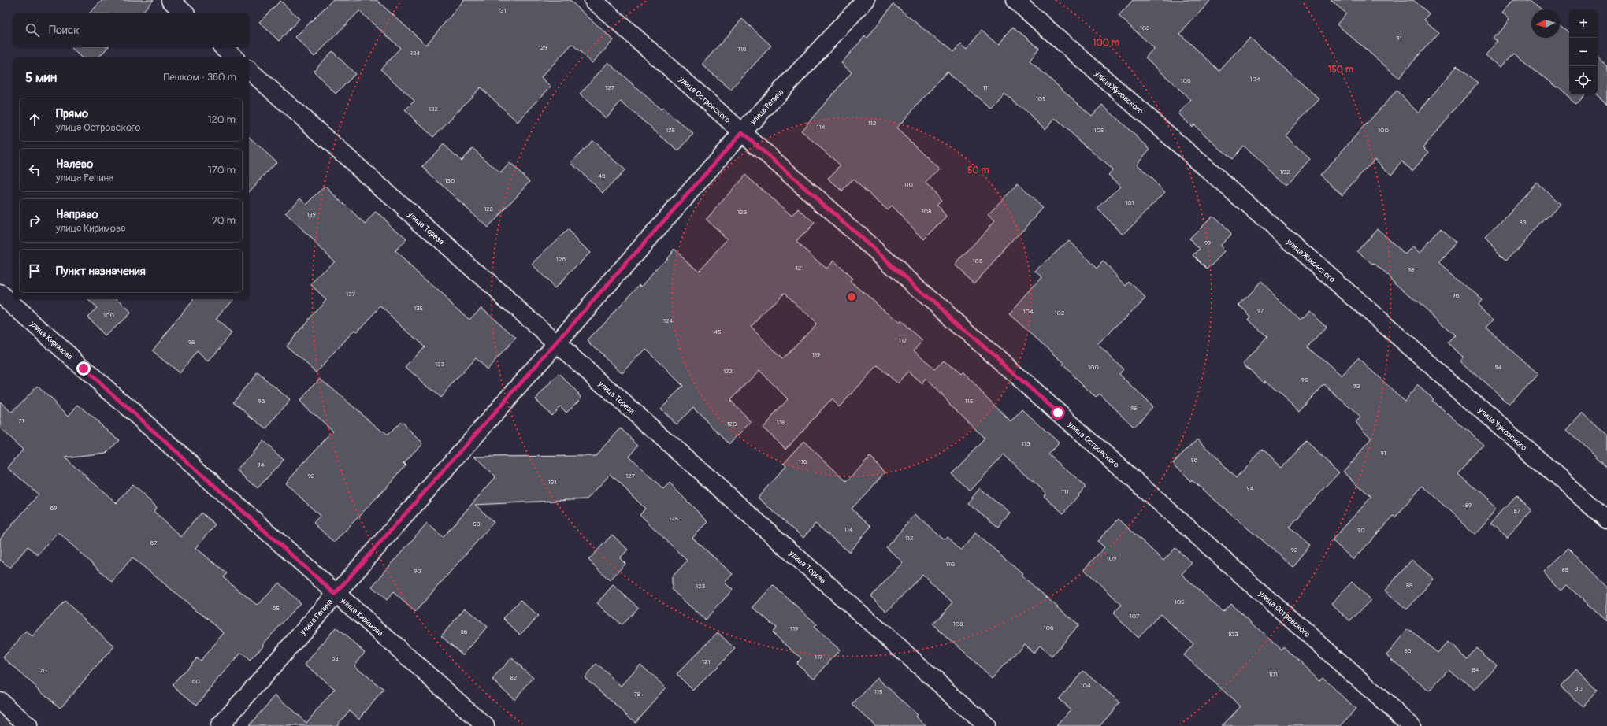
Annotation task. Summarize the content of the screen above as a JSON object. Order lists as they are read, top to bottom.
{
  "streets": {
    "street": [
      "улица Жуковского",
      "улица Островского",
      "улица Репина",
      "улица Тореза",
      "улица Киримова"
    ]
  },
  "crossings": [
    ["улица Островского", "улица Репина"],
    ["улица Репина", "улица Тореза"],
    ["улица Репина", "улица Киримова"]
  ],
  "house_numbers": [
    "131",
    "108",
    "91",
    "129",
    "116",
    "134",
    "104",
    "106",
    "127",
    "111",
    "109",
    "132",
    "112",
    "114",
    "125",
    "105",
    "100",
    "102",
    "46",
    "130",
    "110",
    "101",
    "128",
    "108",
    "123",
    "139",
    "83",
    "99",
    "126",
    "106",
    "121",
    "98",
    "137",
    "96",
    "135",
    "97",
    "104",
    "102",
    "100",
    "124",
    "45",
    "117",
    "98",
    "119",
    "133",
    "100",
    "94",
    "122",
    "95",
    "93",
    "96",
    "115",
    "98",
    "71",
    "118",
    "120",
    "113",
    "91",
    "96",
    "116",
    "94",
    "92",
    "127",
    "131",
    "94",
    "111",
    "89",
    "69",
    "87",
    "125",
    "53",
    "114",
    "90",
    "112",
    "67",
    "92",
    "109",
    "110",
    "85",
    "90",
    "88",
    "123",
    "105",
    "65",
    "107",
    "108",
    "106",
    "119",
    "86",
    "103",
    "86",
    "117",
    "63",
    "121",
    "84",
    "70",
    "101",
    "82",
    "60",
    "104",
    "30",
    "115",
    "78"
  ],
  "north": "left",
  "page": {
    "map_buttons": ["+", "−"],
    "search": "Поиск",
    "heading": ["5 мин", "Пешком · 380 m"],
    "list": [
      ["Прямо", "улица Островского", "120 m"],
      ["Налево", "улица Репина", "170 m"],
      ["Направо", "улица Киримова", "90 m"],
      "Пункт назначения"
    ]
  },
  "rings": ["100 m", "150 m", "50 m"]
}
